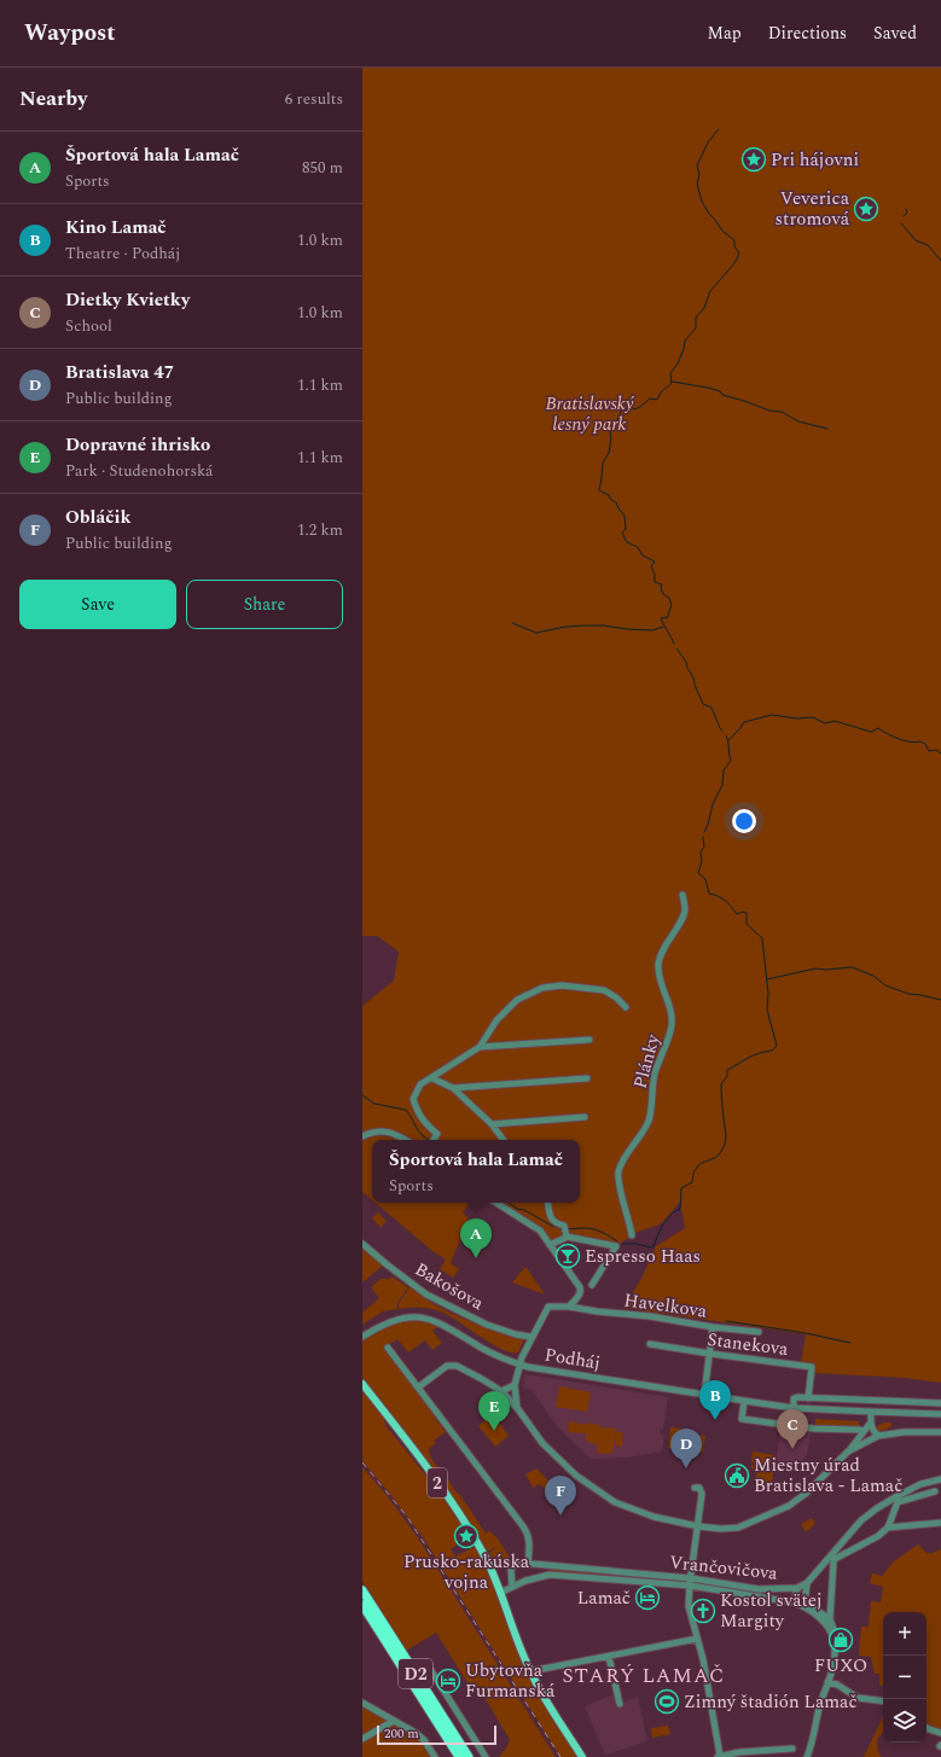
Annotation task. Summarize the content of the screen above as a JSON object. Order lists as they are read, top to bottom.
{
  "streets": {
    "highway": ["D2"],
    "main road": ["2"],
    "street": [
      "Plánky",
      "Bakošova",
      "Havelkova",
      "Stanekova",
      "Podháj",
      "Vrančovičova"
    ]
  },
  "crossings": [
    ["Bakošova", "Havelkova"],
    ["2", "Vrančovičova"]
  ],
  "districts": ["STARÝ LAMAČ"],
  "parks": ["Bratislavský lesný park"],
  "places": {
    "place": ["Pri hájovni", "Veverica stromová", "Prusko-rakúska vojna"],
    "bar": ["Espresso Haas"],
    "public building": ["Miestny úrad Bratislava - Lamač"],
    "hotel": ["Lamač", "Ubytovňa Furmanská"],
    "church": ["Kostol svätej Margity"],
    "shop": ["FUXO"],
    "sports": ["Zimný štadión Lamač"]
  },
  "scale_bar": "200 m",
  "page": {
    "header": "Waypost",
    "nav": ["Map", "Directions", "Saved"],
    "heading": ["Nearby", "6 results"],
    "list": [
      {
        "mark": "A",
        "name": "Športová hala Lamač",
        "note": "Sports",
        "value": "850 m"
      },
      {
        "mark": "B",
        "name": "Kino Lamač",
        "note": "Theatre · Podháj",
        "value": "1.0 km"
      },
      {
        "mark": "C",
        "name": "Dietky Kvietky",
        "note": "School",
        "value": "1.0 km"
      },
      {
        "mark": "D",
        "name": "Bratislava 47",
        "note": "Public building",
        "value": "1.1 km"
      },
      {
        "mark": "E",
        "name": "Dopravné ihrisko",
        "note": "Park · Studenohorská",
        "value": "1.1 km"
      },
      {
        "mark": "F",
        "name": "Obláčik",
        "note": "Public building",
        "value": "1.2 km"
      }
    ],
    "buttons": ["Save", "Share"],
    "popup": ["Športová hala Lamač", "Sports"],
    "pins": [
      "A",
      "B",
      "E",
      "C",
      "D",
      "F"
    ],
    "map_buttons": ["+", "−"],
    "scale": "200 m"
  }
}
